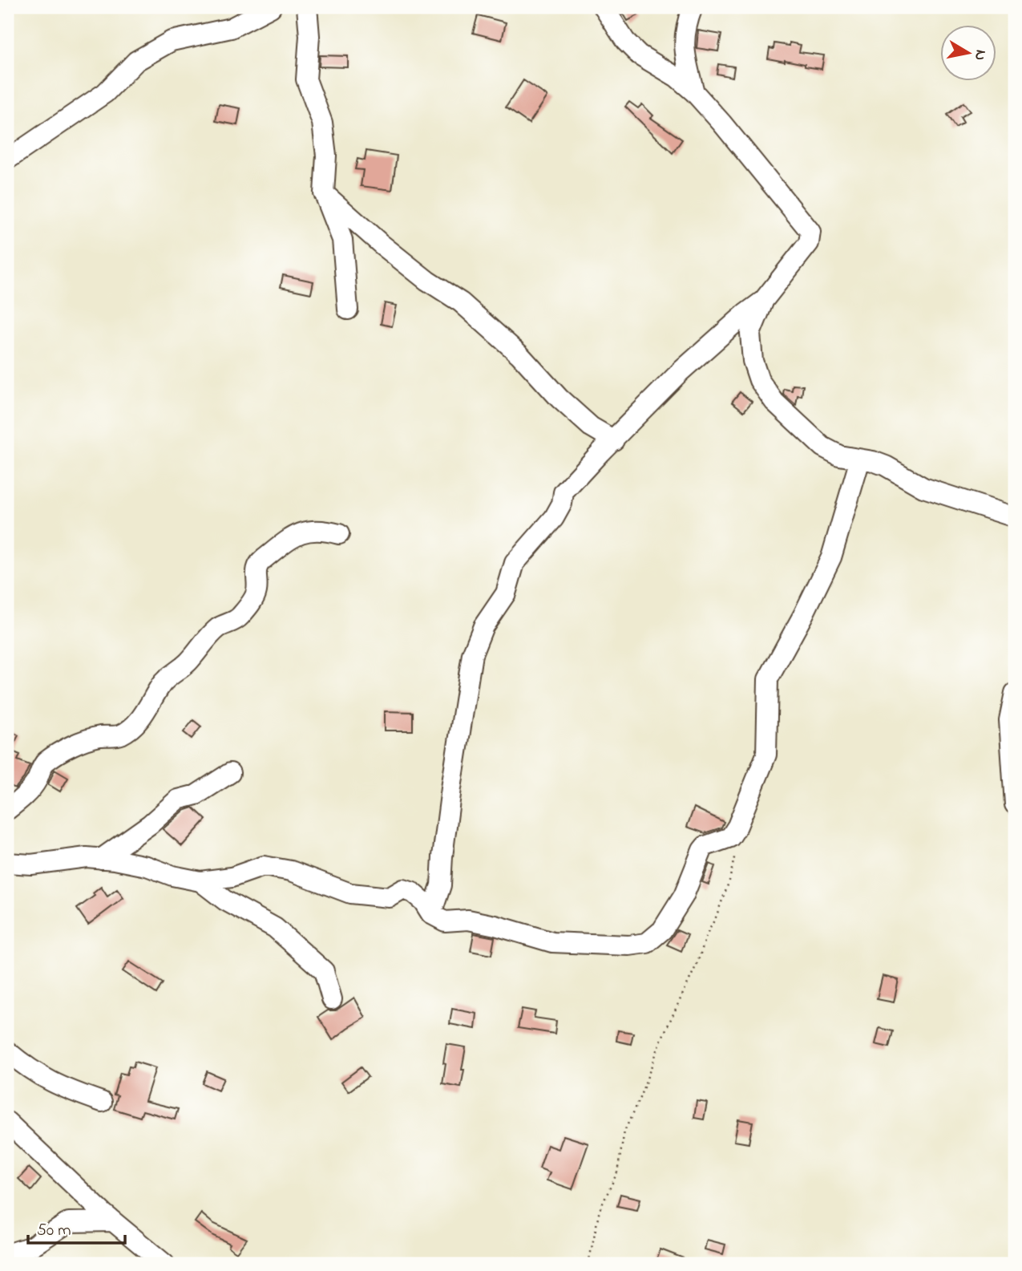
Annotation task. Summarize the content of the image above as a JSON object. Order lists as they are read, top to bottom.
{
  "scale_bar": "50 m",
  "north": "right"
}
